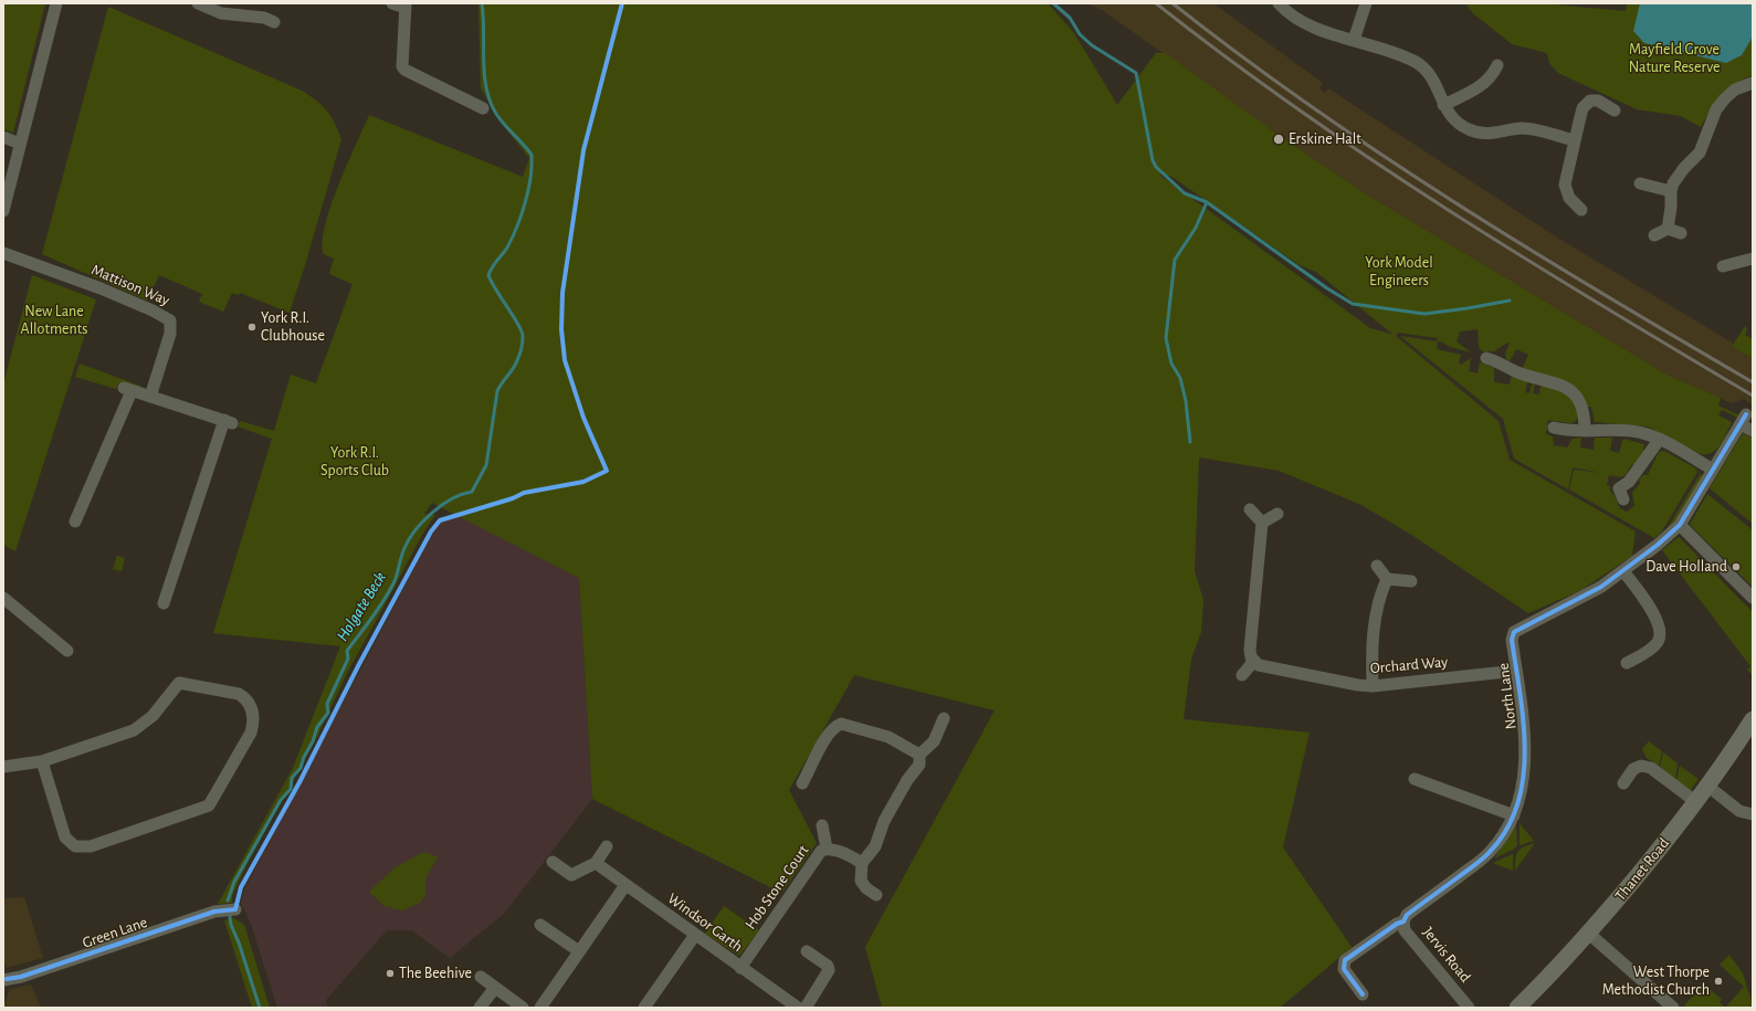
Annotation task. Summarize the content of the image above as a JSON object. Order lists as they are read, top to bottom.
{
  "streets": {
    "street": [
      "Mattison Way",
      "Orchard Way",
      "North Lane",
      "Thanet Road",
      "Hob Stone Court",
      "Windsor Garth",
      "Green Lane",
      "Jervis Road"
    ]
  },
  "crossings": [
    ["Orchard Way", "North Lane"],
    ["North Lane", "Jervis Road"],
    ["Hob Stone Court", "Windsor Garth"]
  ],
  "water": ["Holgate Beck"],
  "parks": [
    "Mayfield Grove Nature Reserve",
    "York Model Engineers",
    "New Lane Allotments",
    "York R.I. Sports Club"
  ],
  "places": [
    "Erskine Halt",
    "York R.I. Clubhouse",
    "Dave Holland",
    "The Beehive",
    "West Thorpe Methodist Church"
  ]
}
